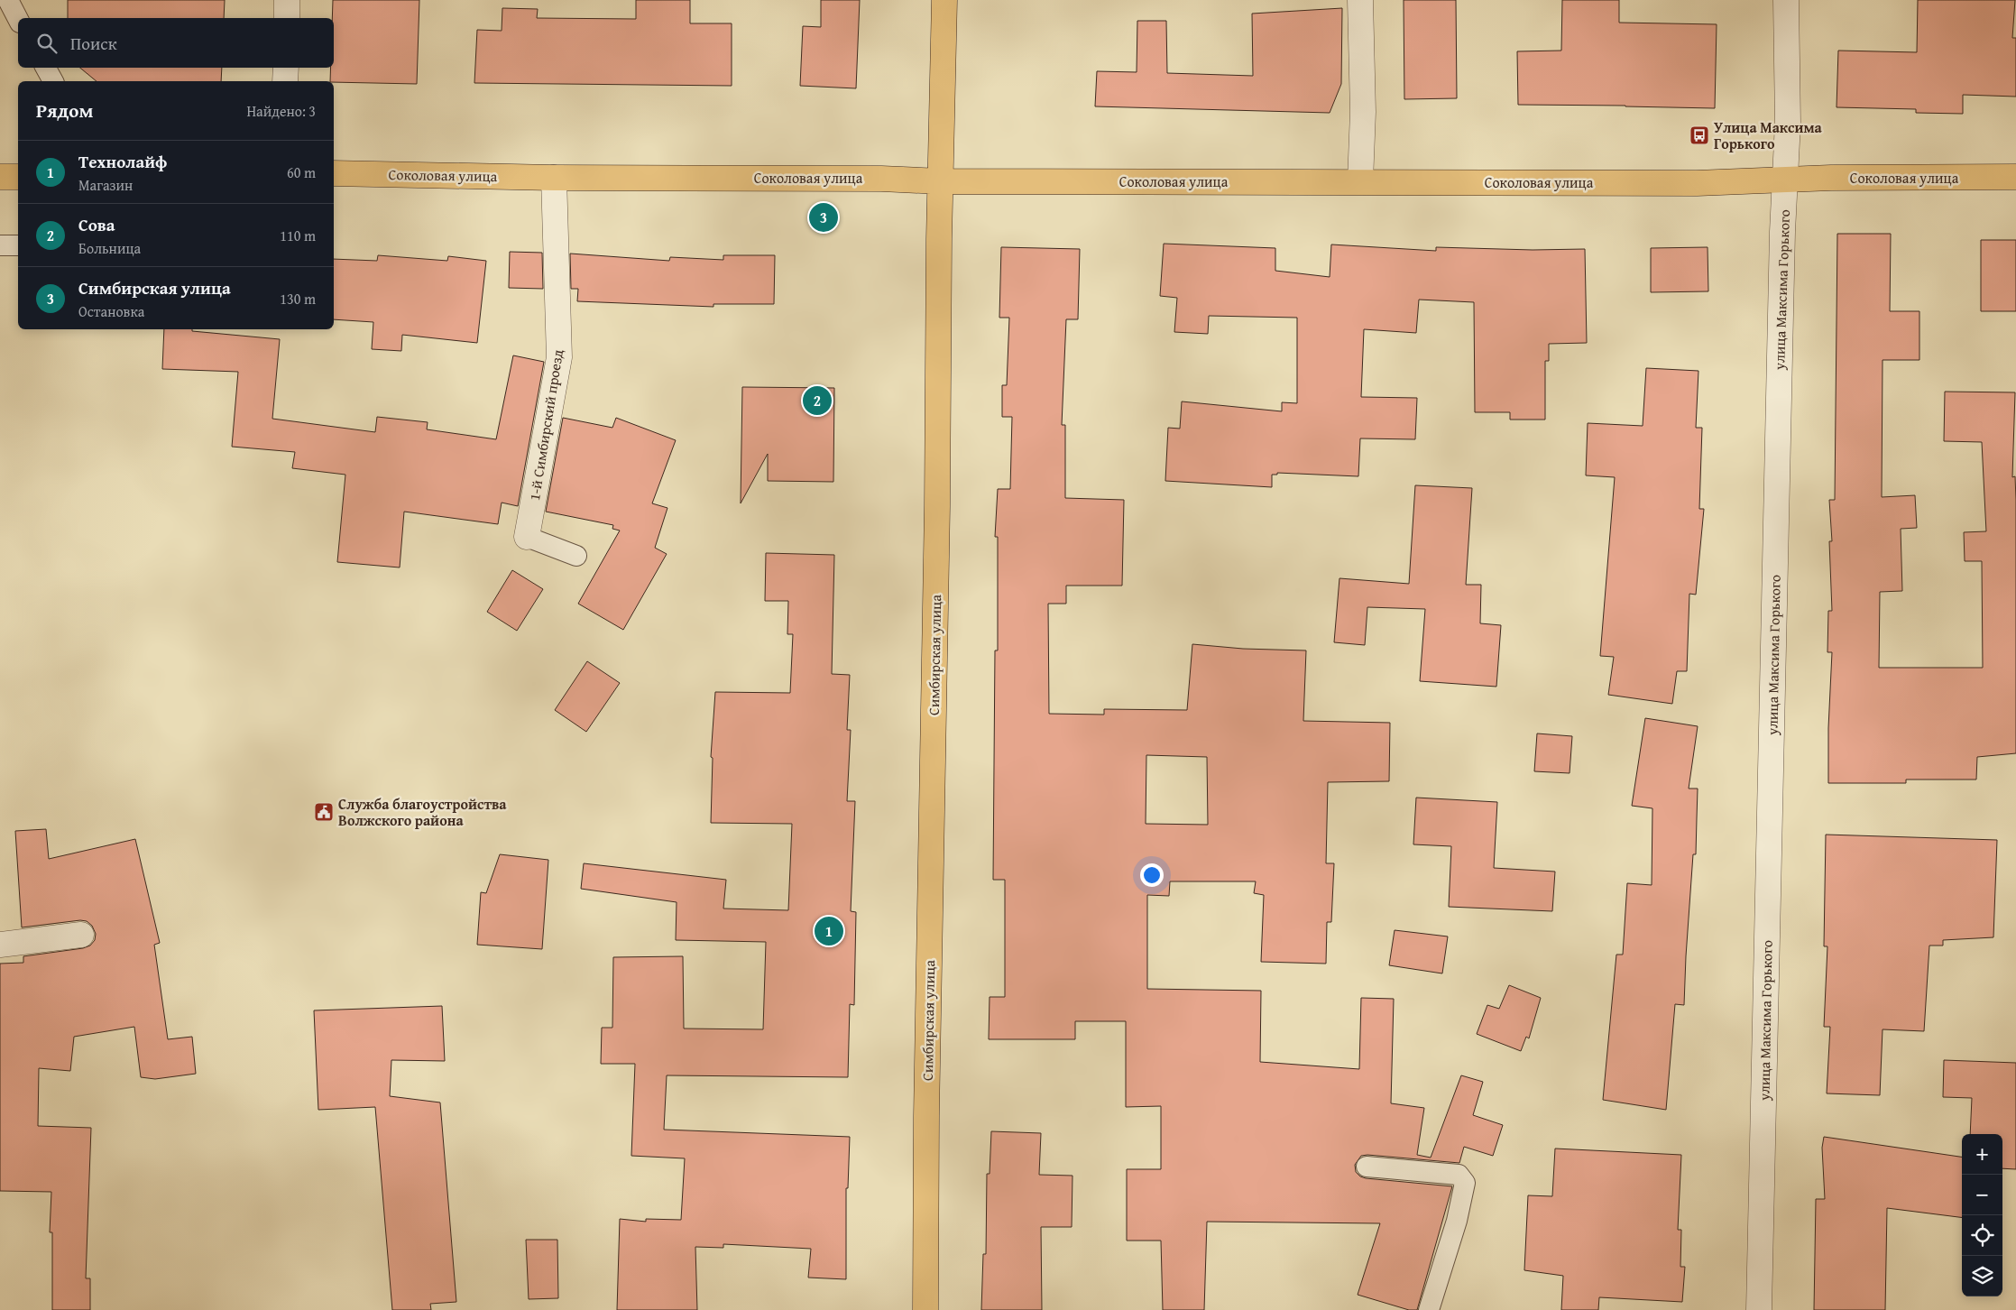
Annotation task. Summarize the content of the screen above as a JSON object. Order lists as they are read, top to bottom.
{
  "streets": {
    "main road": ["Соколовая улица", "Симбирская улица"],
    "street": ["улица Максима Горького", "1-й Симбирский проезд"]
  },
  "crossings": [
    ["Соколовая улица", "улица Максима Горького"],
    ["Соколовая улица", "1-й Симбирский проезд"],
    ["Соколовая улица", "Симбирская улица"]
  ],
  "places": {
    "bus stop": ["Улица Максима Горького"],
    "public building": ["Служба благоустройства Волжского района"]
  },
  "page": {
    "search": "Поиск",
    "heading": ["Рядом", "Найдено: 3"],
    "list": [
      {
        "mark": "1",
        "name": "Технолайф",
        "note": "Магазин",
        "value": "60 m"
      },
      {
        "mark": "2",
        "name": "Сова",
        "note": "Больница",
        "value": "110 m"
      },
      {
        "mark": "3",
        "name": "Симбирская улица",
        "note": "Остановка",
        "value": "130 m"
      }
    ],
    "pins": ["3", "2", "1"],
    "map_buttons": ["+", "−"]
  }
}
